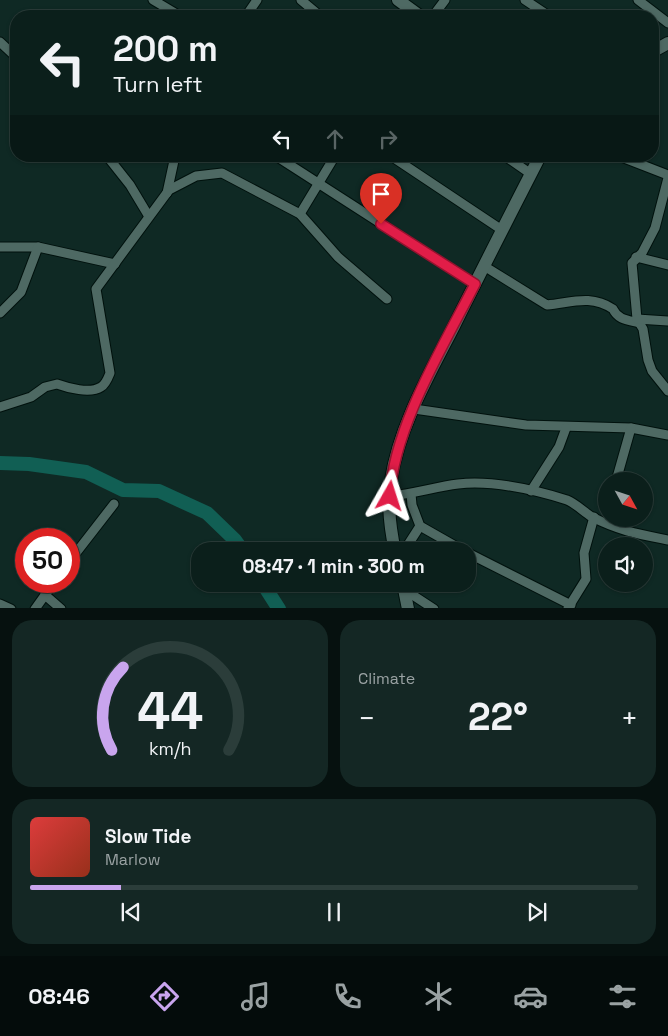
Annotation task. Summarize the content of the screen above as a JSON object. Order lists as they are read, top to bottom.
{
  "north": "bottom right",
  "page": {
    "turn": ["200 m", "Turn left"],
    "limit": "50",
    "trip": "08:47 · 1 min · 300 m",
    "tile": "Climate",
    "heat": ["−", "22°", "+"],
    "song": ["Slow Tide", "Marlow"],
    "tabs": "08:46",
    "gauge": ["44", "km/h"]
  }
}
